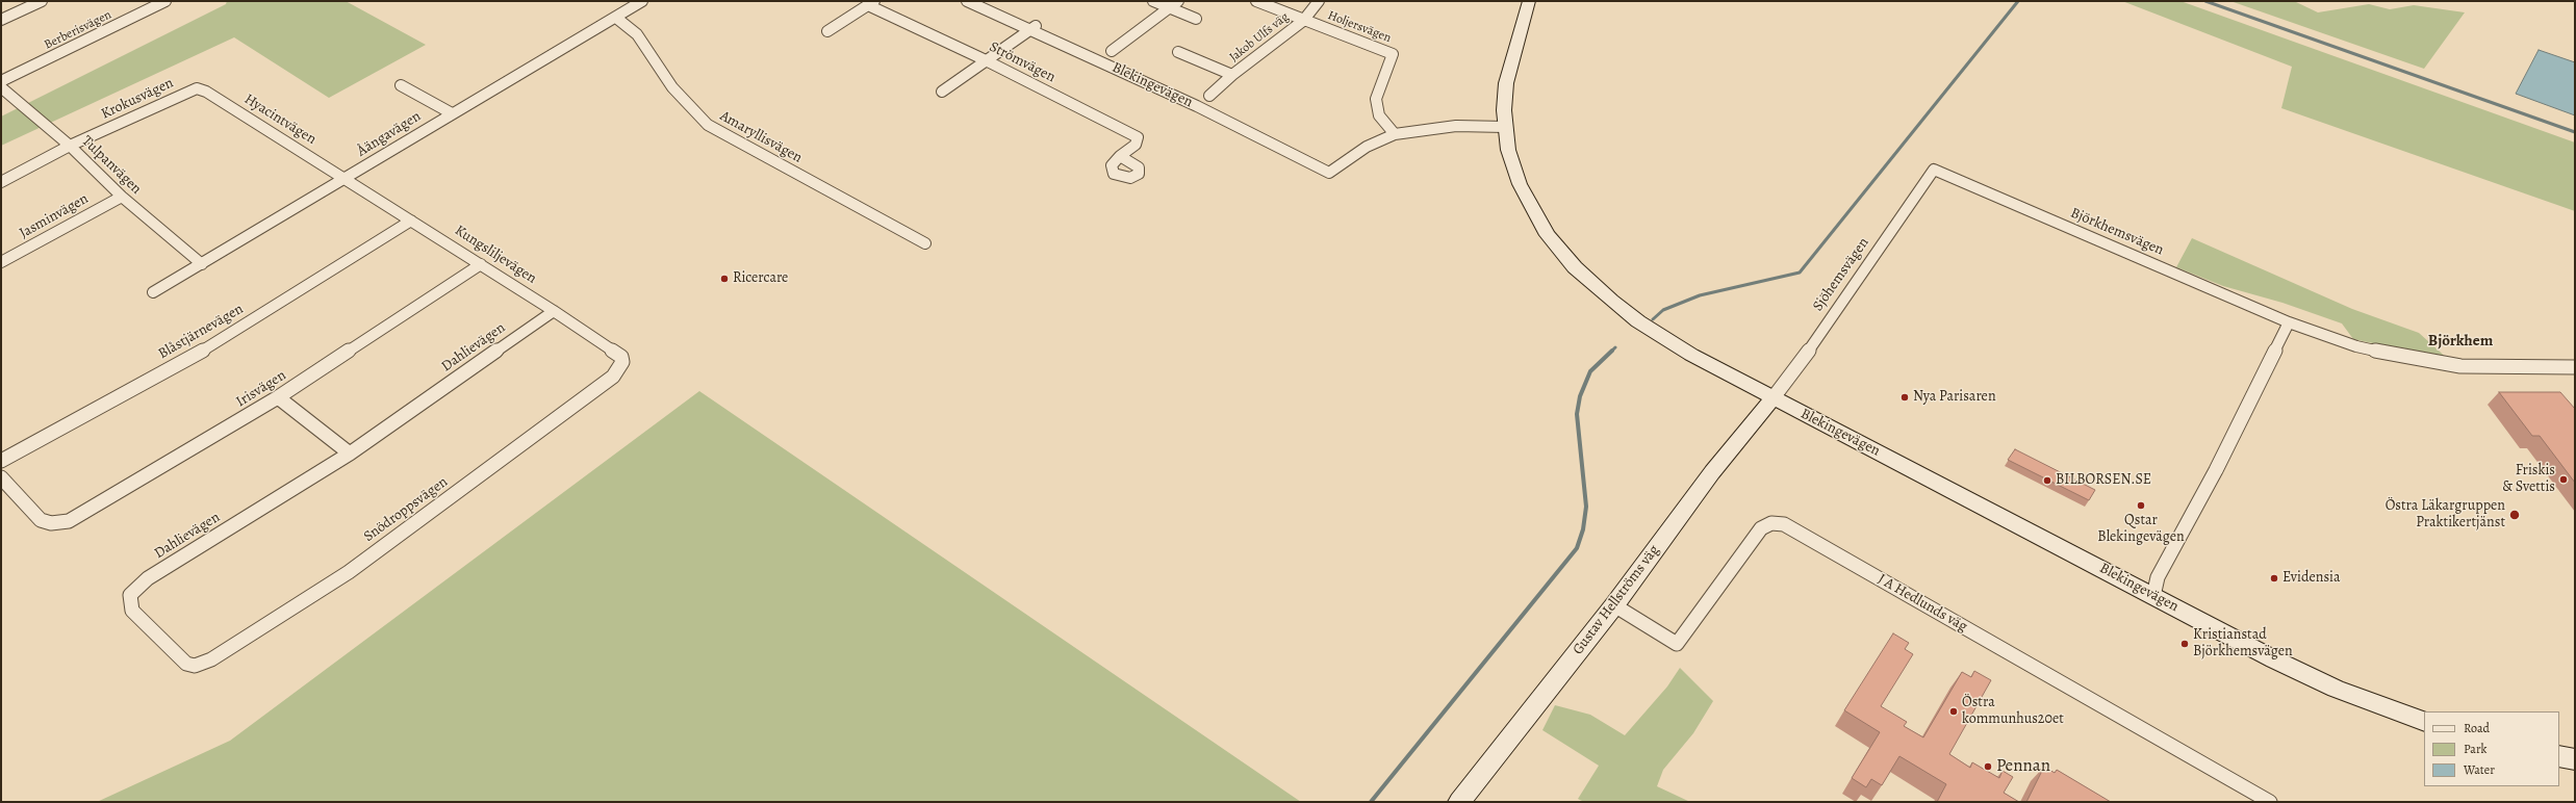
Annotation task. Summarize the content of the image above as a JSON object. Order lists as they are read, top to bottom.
{
  "streets": {
    "main road": ["Blekingevägen", "Gustav Hellströms väg"],
    "street": [
      "Holjersvägen",
      "Berberisvägen",
      "Jakob Ulfs väg",
      "Strömvägen",
      "Krokusvägen",
      "Hyacintvägen",
      "Åängavägen",
      "Amaryllisvägen",
      "Tulpanvägen",
      "Jasminvägen",
      "Björkhemsvägen",
      "Kungsliljevägen",
      "Sjöhemsvägen",
      "Blåstjärnevägen",
      "Dahlievägen",
      "Irisvägen",
      "Snödroppsvägen",
      "J A Hedlunds väg"
    ]
  },
  "crossings": [
    ["Holjersvägen", "Jakob Ulfs väg"],
    ["Holjersvägen", "Blekingevägen"],
    ["Blekingevägen", "Sjöhemsvägen"],
    ["Blekingevägen", "Gustav Hellströms väg"],
    ["Krokusvägen", "Hyacintvägen"],
    ["Krokusvägen", "Tulpanvägen"],
    ["Hyacintvägen", "Åängavägen"],
    ["Hyacintvägen", "Kungsliljevägen"],
    ["Åängavägen", "Amaryllisvägen"],
    ["Åängavägen", "Tulpanvägen"],
    ["Åängavägen", "Kungsliljevägen"],
    ["Tulpanvägen", "Jasminvägen"],
    ["Björkhemsvägen", "Sjöhemsvägen"],
    ["Kungsliljevägen", "Blåstjärnevägen"],
    ["Kungsliljevägen", "Dahlievägen"],
    ["Kungsliljevägen", "Irisvägen"],
    ["Kungsliljevägen", "Snödroppsvägen"],
    ["Sjöhemsvägen", "Gustav Hellströms väg"],
    ["Dahlievägen", "Snödroppsvägen"],
    ["Gustav Hellströms väg", "J A Hedlunds väg"]
  ],
  "districts": ["Björkhem"],
  "places": [
    "Ricercare",
    "Nya Parisaren",
    "Friskis & Svettis",
    "BILBORSEN.SE",
    "Qstar Blekingevägen",
    "Östra Läkargruppen Praktikertjänst",
    "Evidensia",
    "Kristianstad Björkhemsvägen",
    "Östra kommunhus20et",
    "Pennan"
  ],
  "legend": ["Road", "Park", "Water"]
}
